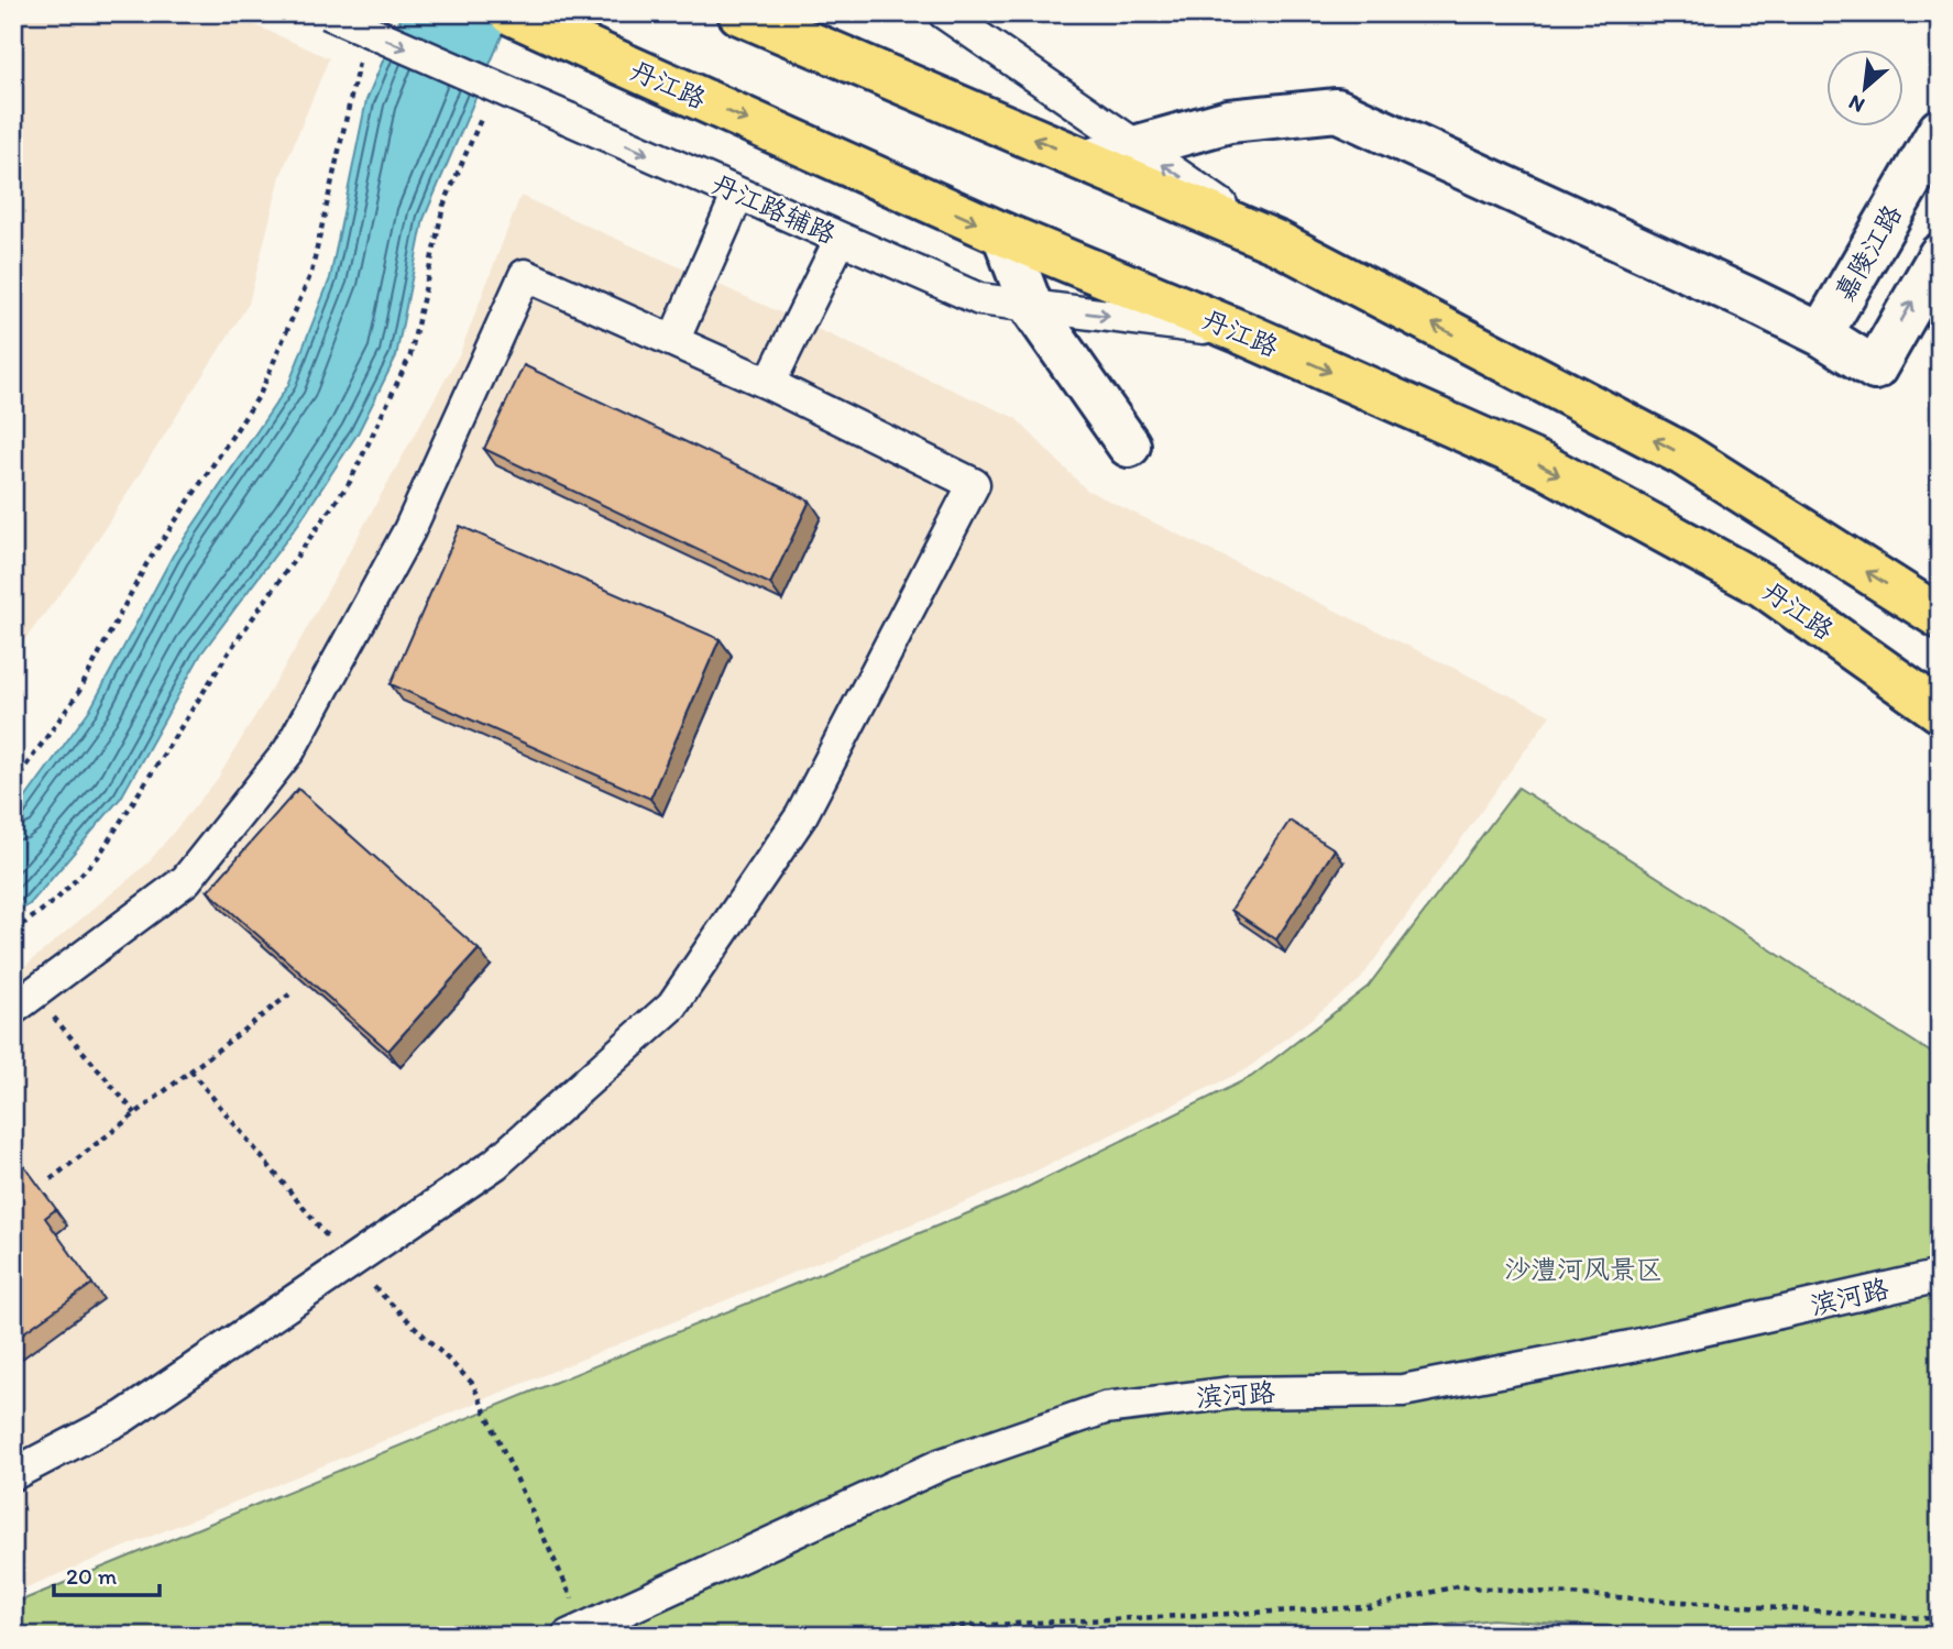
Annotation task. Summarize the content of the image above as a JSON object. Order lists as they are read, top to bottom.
{
  "streets": {
    "highway": ["丹江路"],
    "street": ["丹江路辅路", "嘉陵江路", "滨河路"]
  },
  "crossings": [
    ["丹江路", "丹江路辅路"]
  ],
  "parks": ["沙澧河风景区"],
  "scale_bar": "20 m",
  "north": "bottom left"
}
